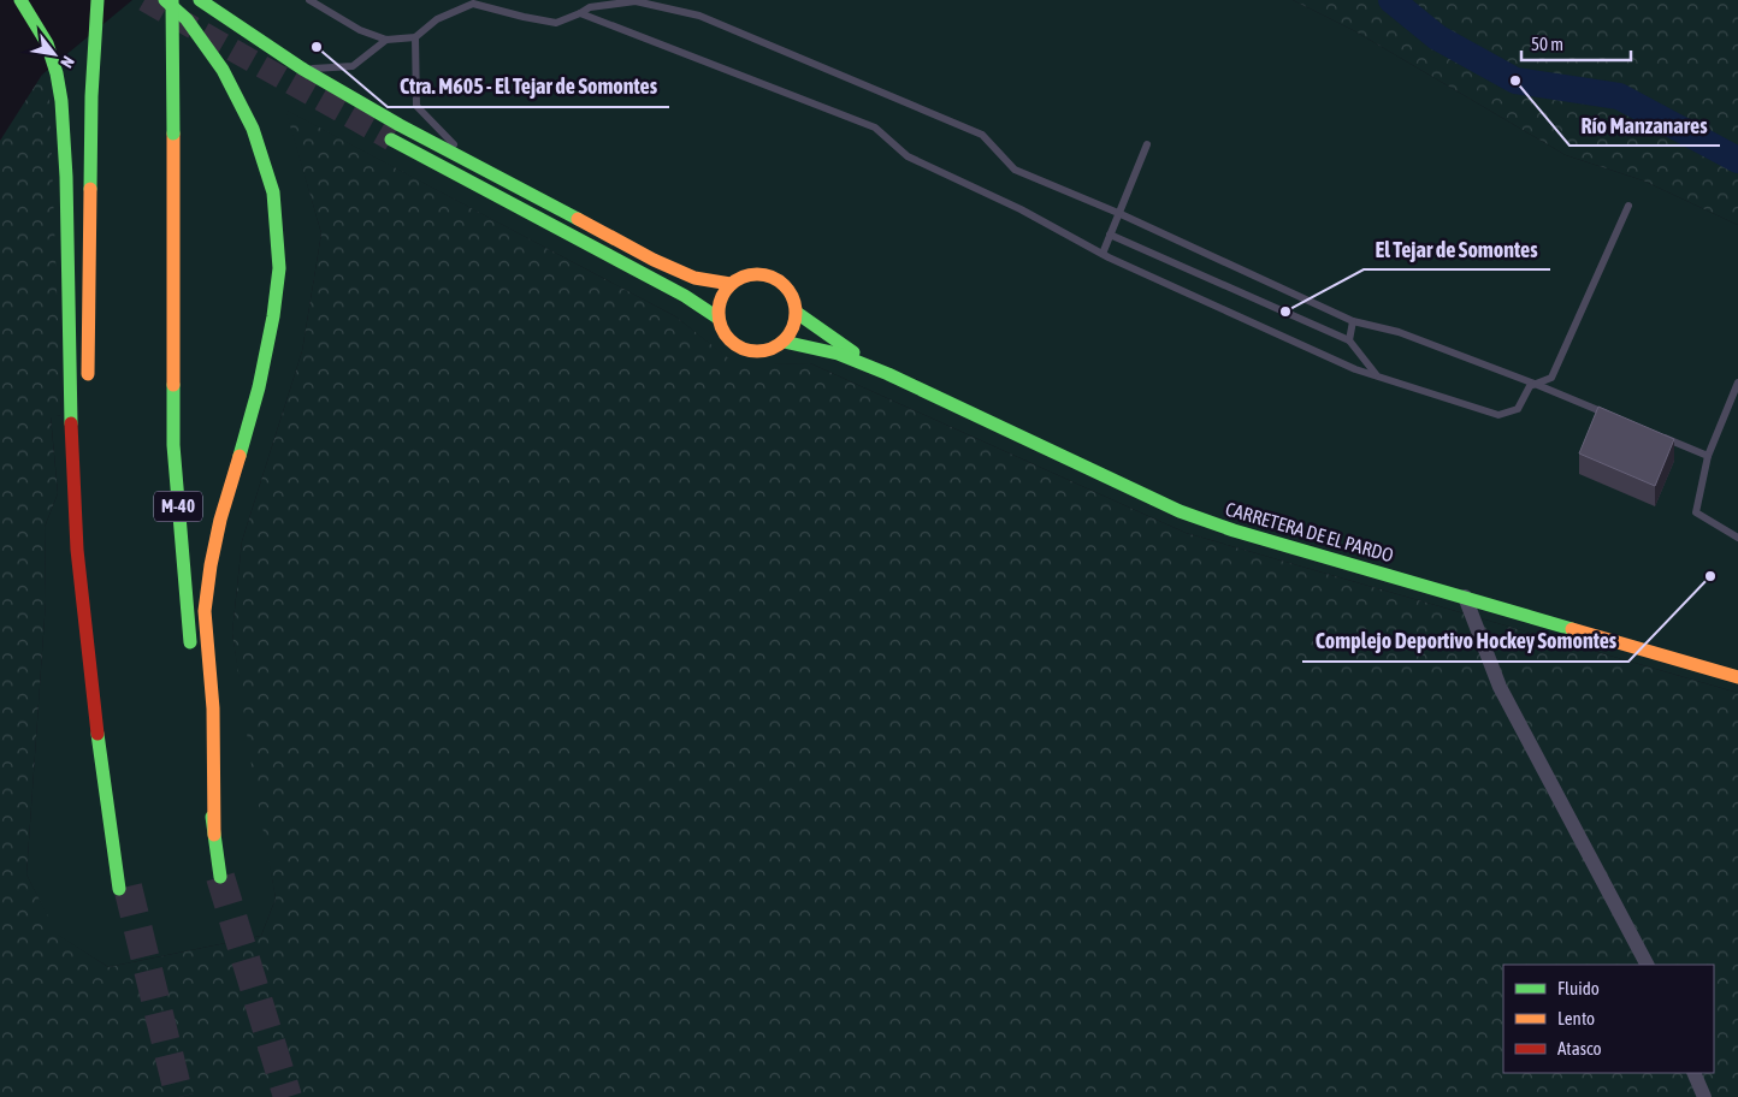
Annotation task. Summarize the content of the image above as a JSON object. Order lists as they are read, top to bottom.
{
  "streets": {
    "main road": ["M-40", "CARRETERA DE EL PARDO"]
  },
  "places": [
    "Ctra. M605 - El Tejar de Somontes",
    "Río Manzanares",
    "El Tejar de Somontes",
    "Complejo Deportivo Hockey Somontes"
  ],
  "legend": ["Fluido", "Lento", "Atasco"],
  "scale_bar": "50 m",
  "north": "bottom right"
}
